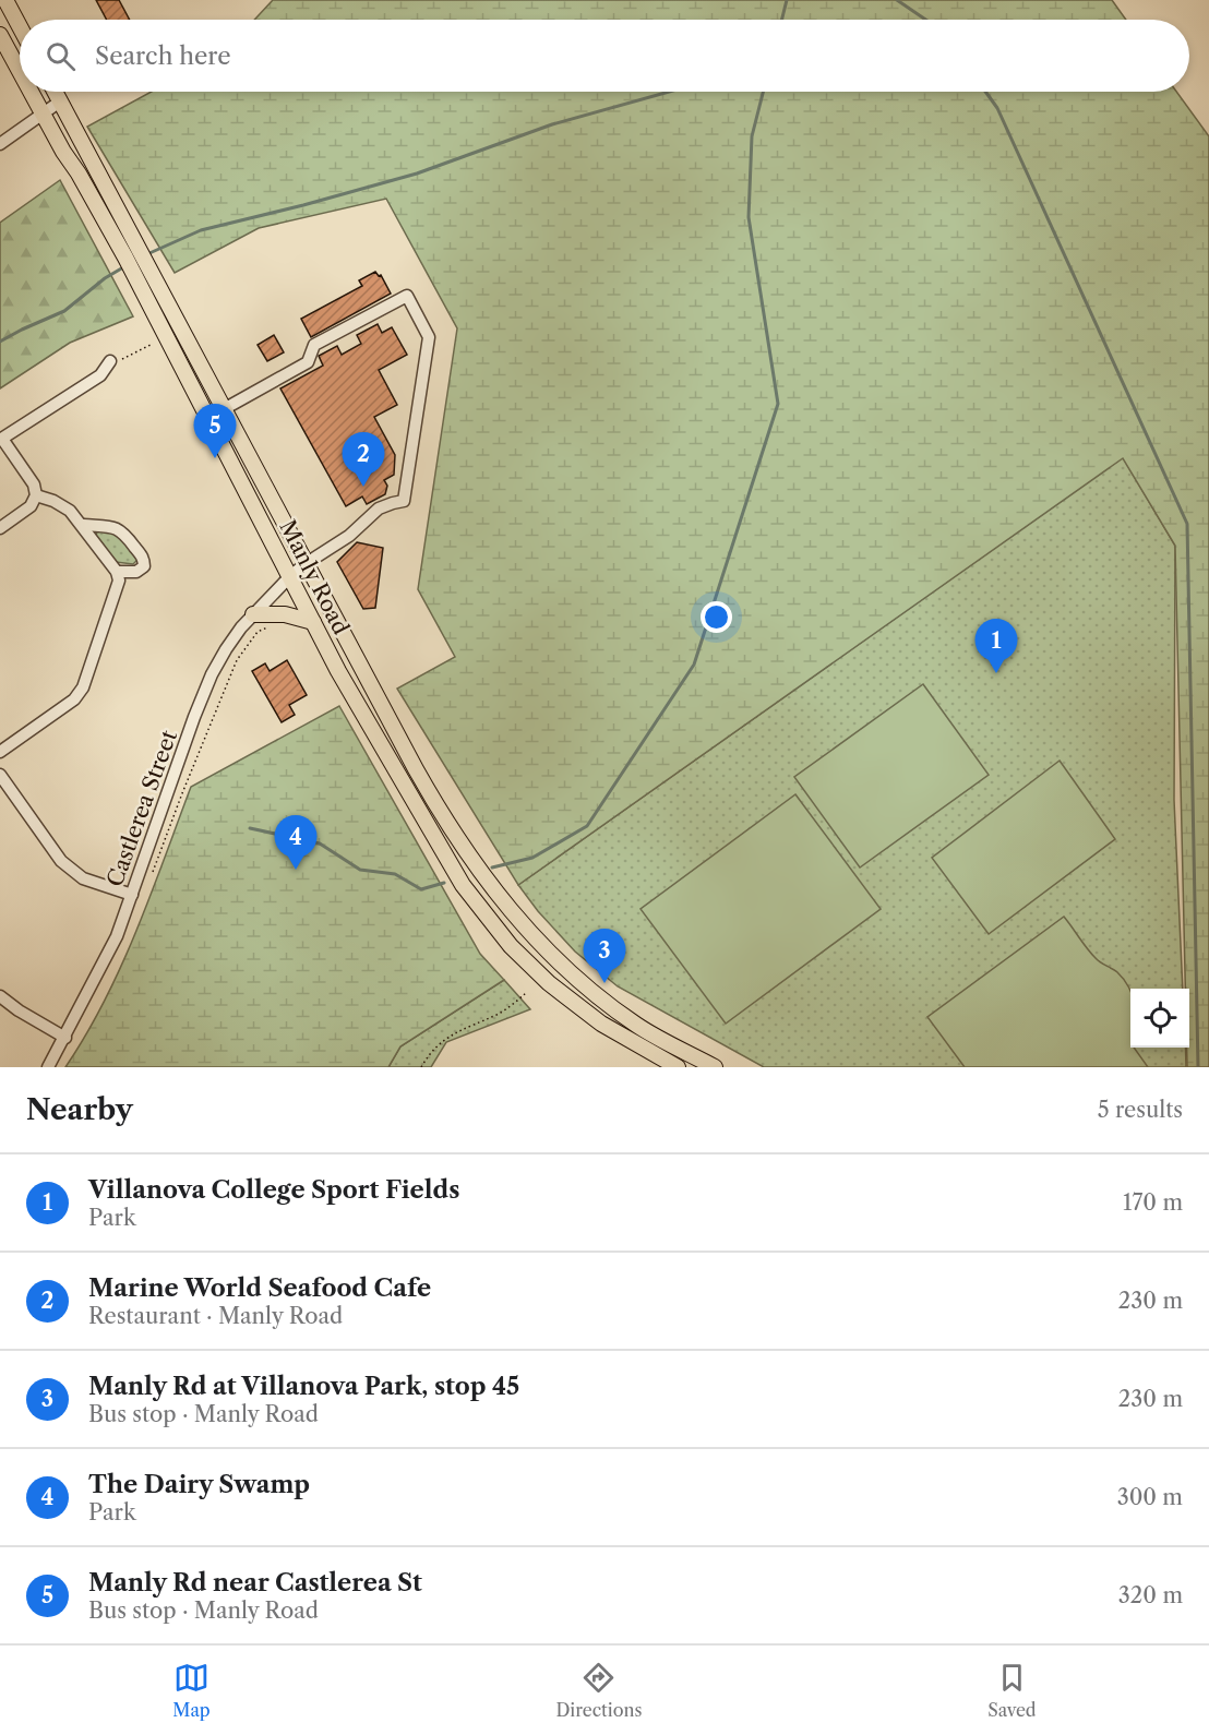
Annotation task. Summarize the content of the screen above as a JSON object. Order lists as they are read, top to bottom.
{
  "streets": {
    "main road": ["Manly Road"],
    "street": ["Castlerea Street"]
  },
  "crossings": [
    ["Manly Road", "Castlerea Street"]
  ],
  "page": {
    "search": "Search here",
    "pins": [
      "5",
      "2",
      "1",
      "4",
      "3"
    ],
    "heading": ["Nearby", "5 results"],
    "list": [
      {
        "mark": "1",
        "name": "Villanova College Sport Fields",
        "note": "Park",
        "value": "170 m"
      },
      {
        "mark": "2",
        "name": "Marine World Seafood Cafe",
        "note": "Restaurant · Manly Road",
        "value": "230 m"
      },
      {
        "mark": "3",
        "name": "Manly Rd at Villanova Park, stop 45",
        "note": "Bus stop · Manly Road",
        "value": "230 m"
      },
      {
        "mark": "4",
        "name": "The Dairy Swamp",
        "note": "Park",
        "value": "300 m"
      },
      {
        "mark": "5",
        "name": "Manly Rd near Castlerea St",
        "note": "Bus stop · Manly Road",
        "value": "320 m"
      }
    ],
    "nav": ["Map", "Directions", "Saved"]
  }
}
